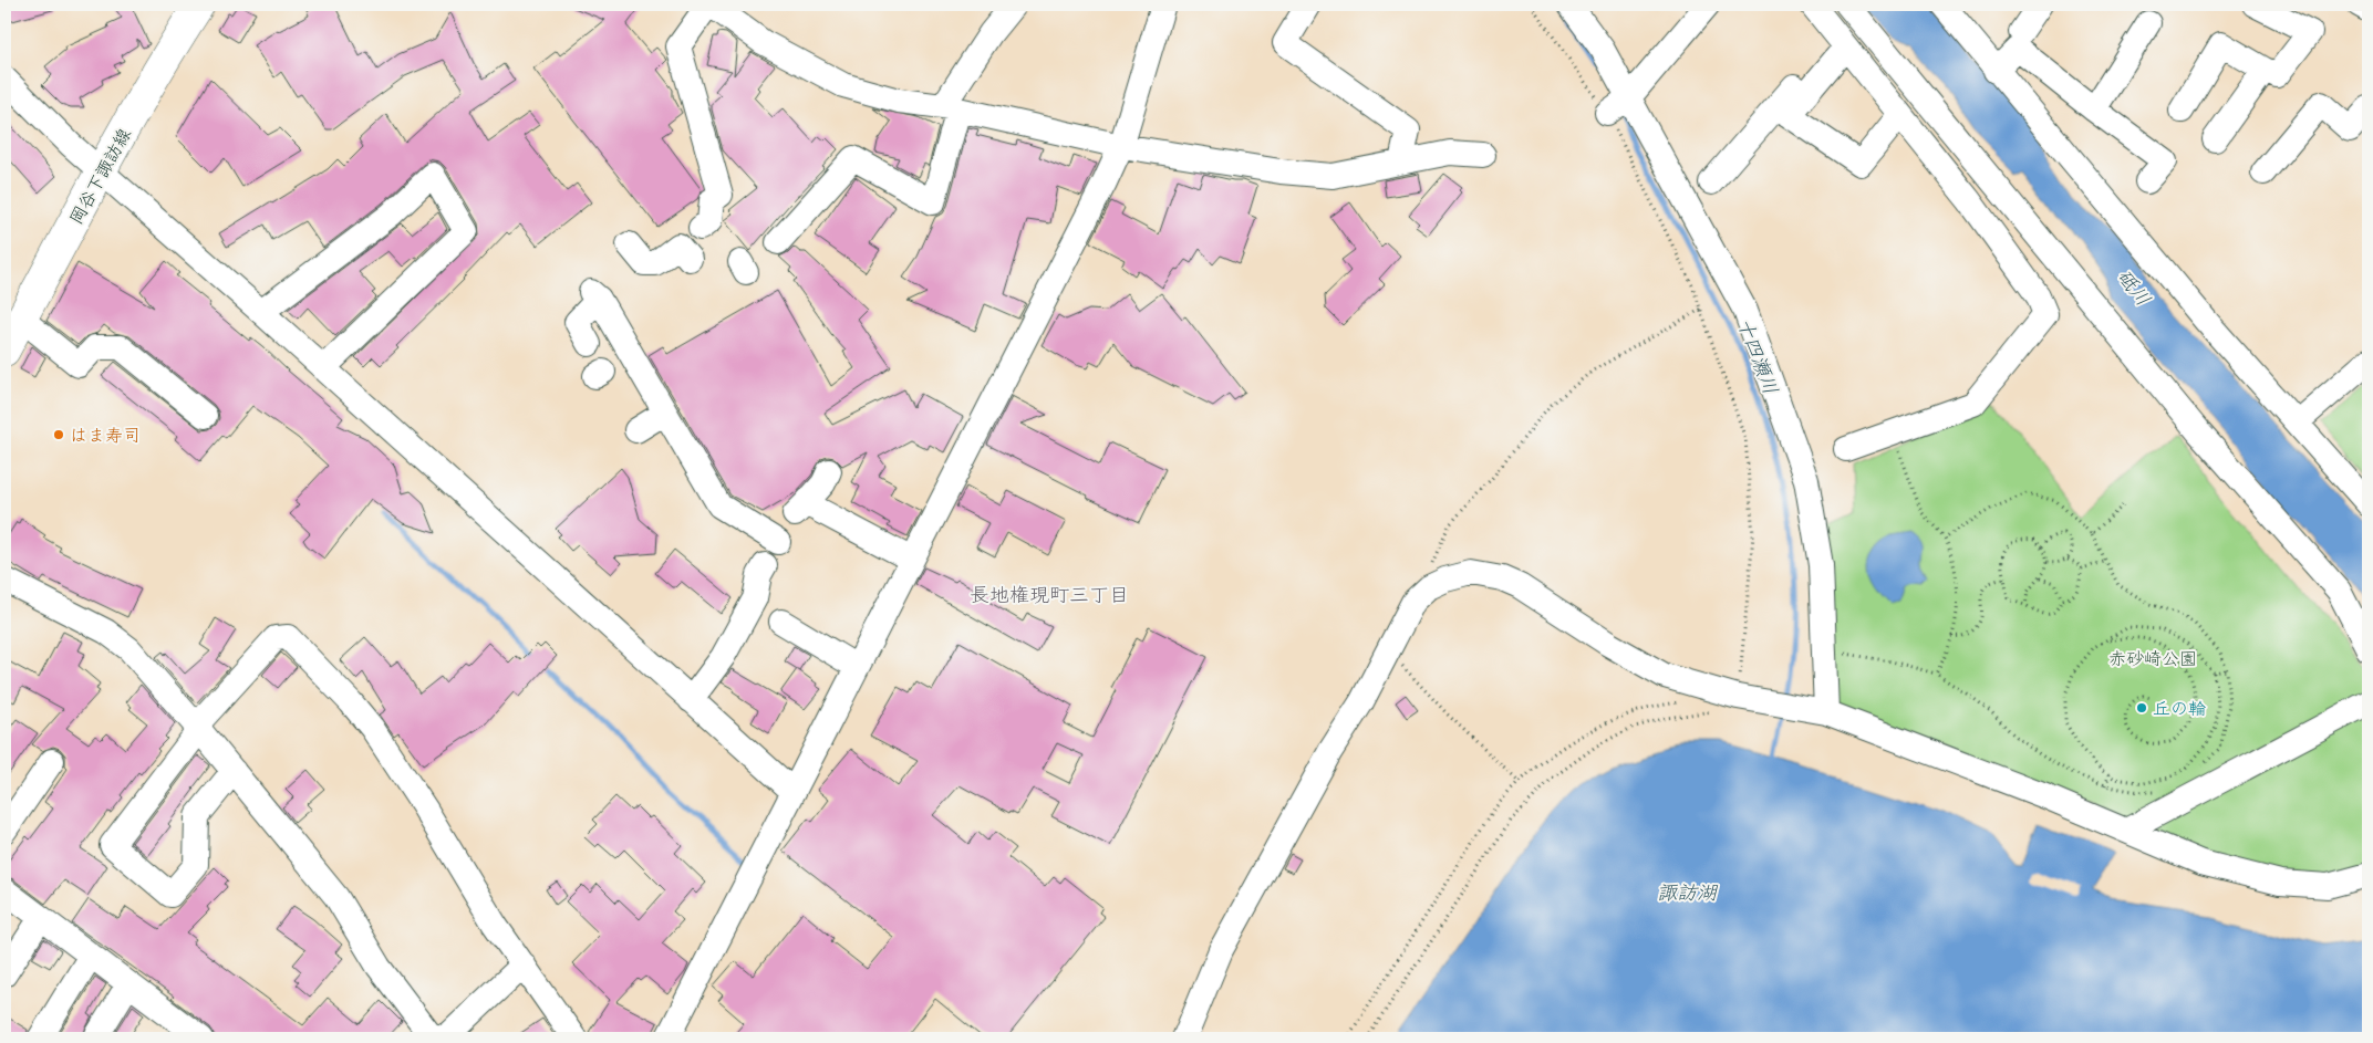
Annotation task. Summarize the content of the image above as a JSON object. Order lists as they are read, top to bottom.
{
  "streets": {
    "main road": ["岡谷下諏訪線"]
  },
  "districts": ["長地権現町三丁目"],
  "water": ["砥川", "十四瀬川", "諏訪湖"],
  "parks": ["赤砂崎公園"],
  "places": ["はま寿司", "丘の輪"]
}
